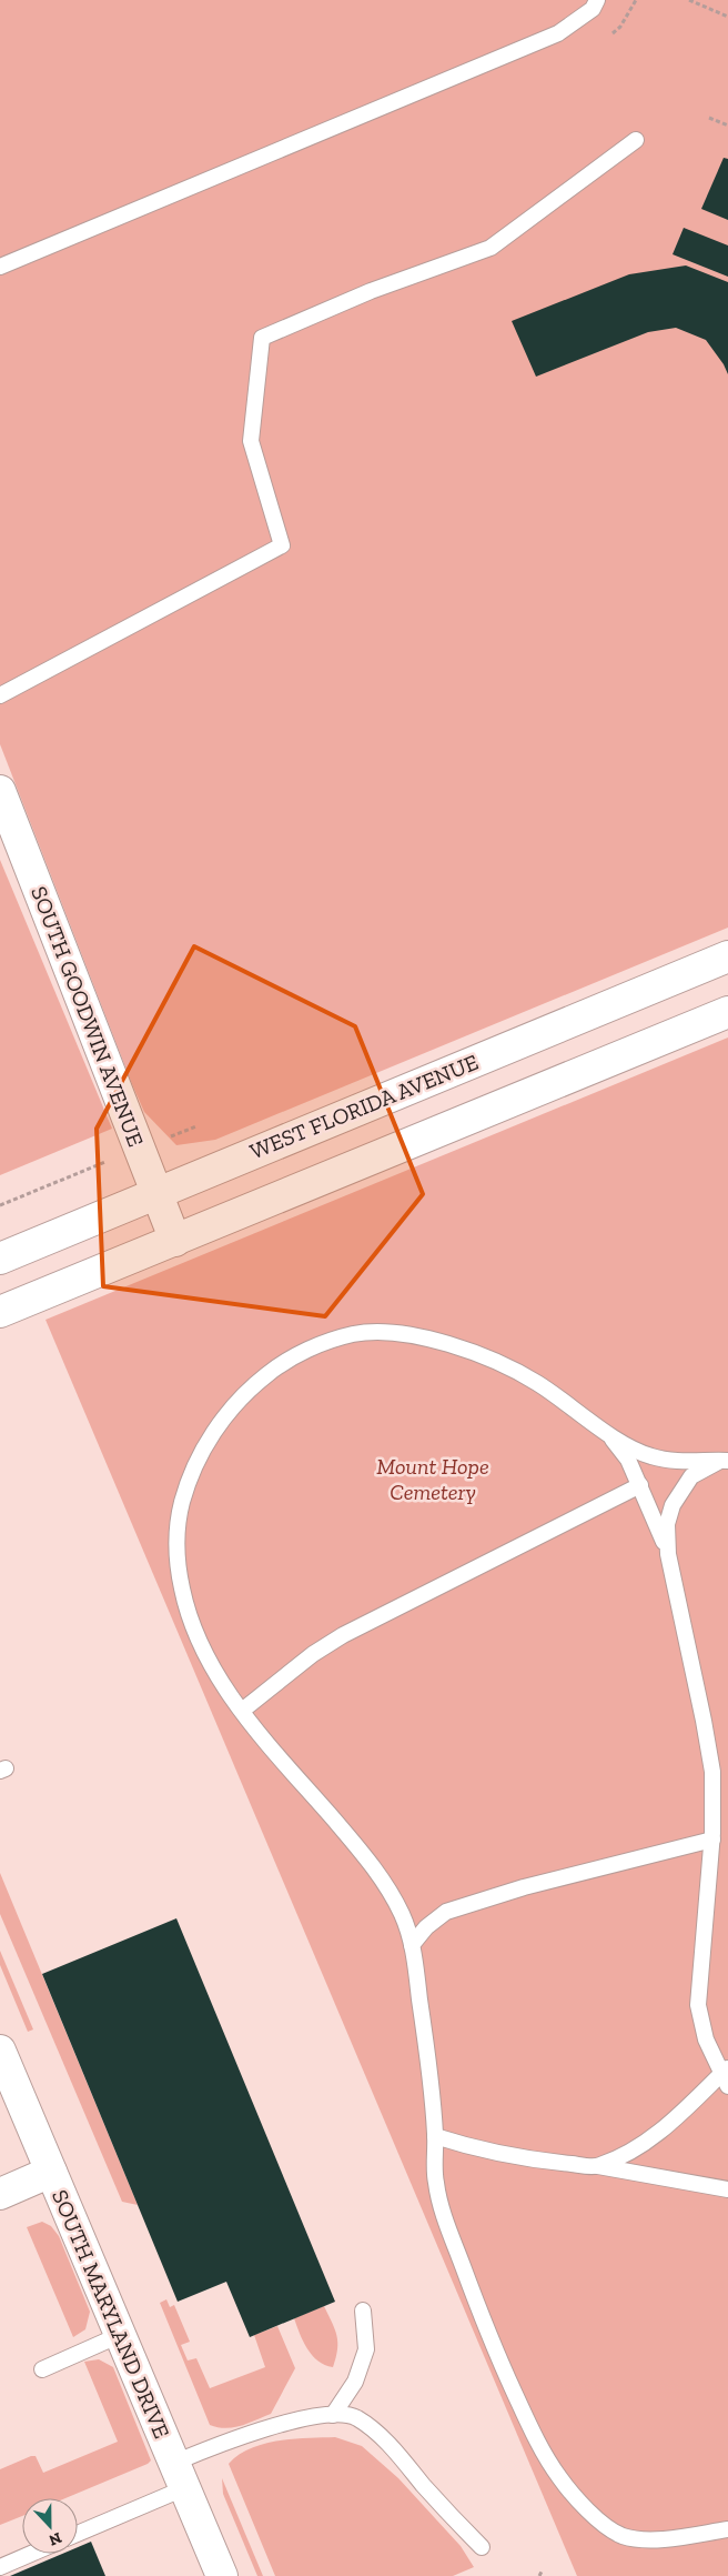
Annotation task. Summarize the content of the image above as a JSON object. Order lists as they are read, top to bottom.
{
  "streets": {
    "main road": ["SOUTH GOODWIN AVENUE", "WEST FLORIDA AVENUE", "SOUTH MARYLAND DRIVE"]
  },
  "crossings": [
    ["SOUTH GOODWIN AVENUE", "WEST FLORIDA AVENUE"]
  ],
  "parks": ["Mount Hope Cemetery"],
  "north": "bottom"
}
